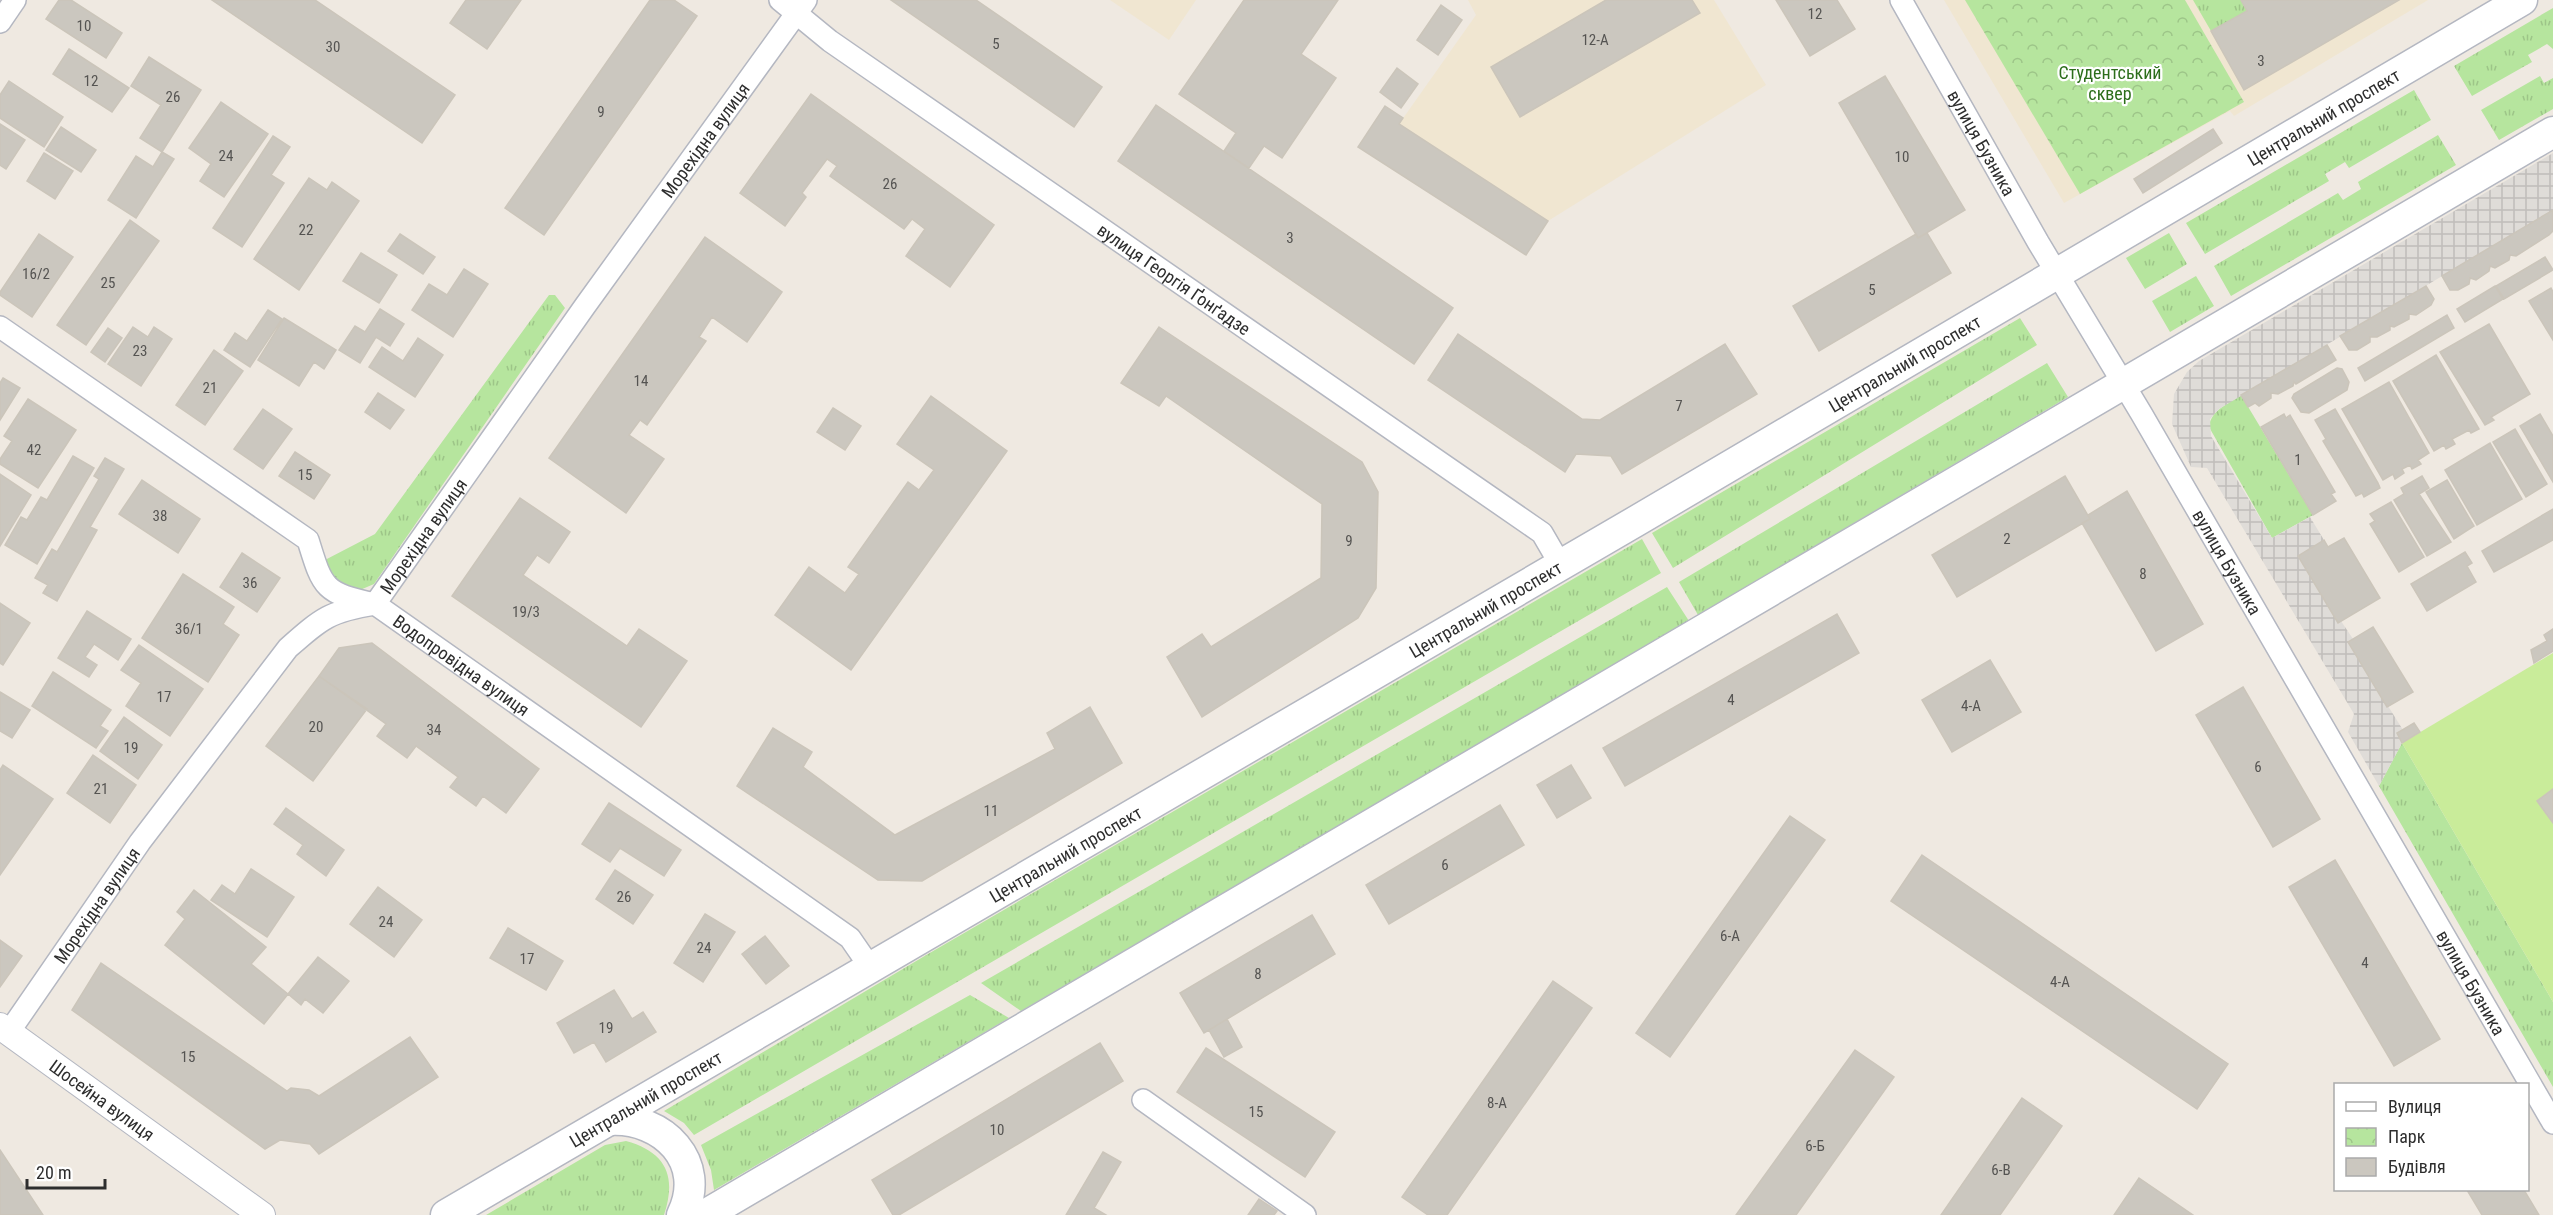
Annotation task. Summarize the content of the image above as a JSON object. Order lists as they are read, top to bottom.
{
  "streets": {
    "main road": ["Центральний проспект"],
    "street": [
      "Морехідна вулиця",
      "вулиця Бузника",
      "вулиця Георгія Ґонґадзе",
      "Водопровідна вулиця",
      "Шосейна вулиця"
    ]
  },
  "crossings": [
    ["Центральний проспект", "вулиця Бузника"],
    ["Центральний проспект", "вулиця Георгія Ґонґадзе"],
    ["Центральний проспект", "Водопровідна вулиця"],
    ["Морехідна вулиця", "вулиця Георгія Ґонґадзе"],
    ["Морехідна вулиця", "Водопровідна вулиця"],
    ["Морехідна вулиця", "Шосейна вулиця"]
  ],
  "parks": ["Студентський сквер"],
  "house_numbers": [
    "12",
    "10",
    "12-А",
    "5",
    "30",
    "3",
    "12",
    "26",
    "9",
    "24",
    "10",
    "26",
    "22",
    "3",
    "16/2",
    "25",
    "5",
    "23",
    "14",
    "21",
    "7",
    "42",
    "1",
    "15",
    "38",
    "2",
    "9",
    "8",
    "36",
    "19/3",
    "36/1",
    "17",
    "4",
    "4-А",
    "20",
    "34",
    "19",
    "6",
    "21",
    "11",
    "6",
    "26",
    "24",
    "6-А",
    "24",
    "17",
    "4",
    "8",
    "4-А",
    "19",
    "15",
    "8-А",
    "15",
    "10",
    "6-Б",
    "6-В"
  ],
  "legend": ["Вулиця", "Парк", "Будівля"],
  "scale_bar": "20 m"
}
